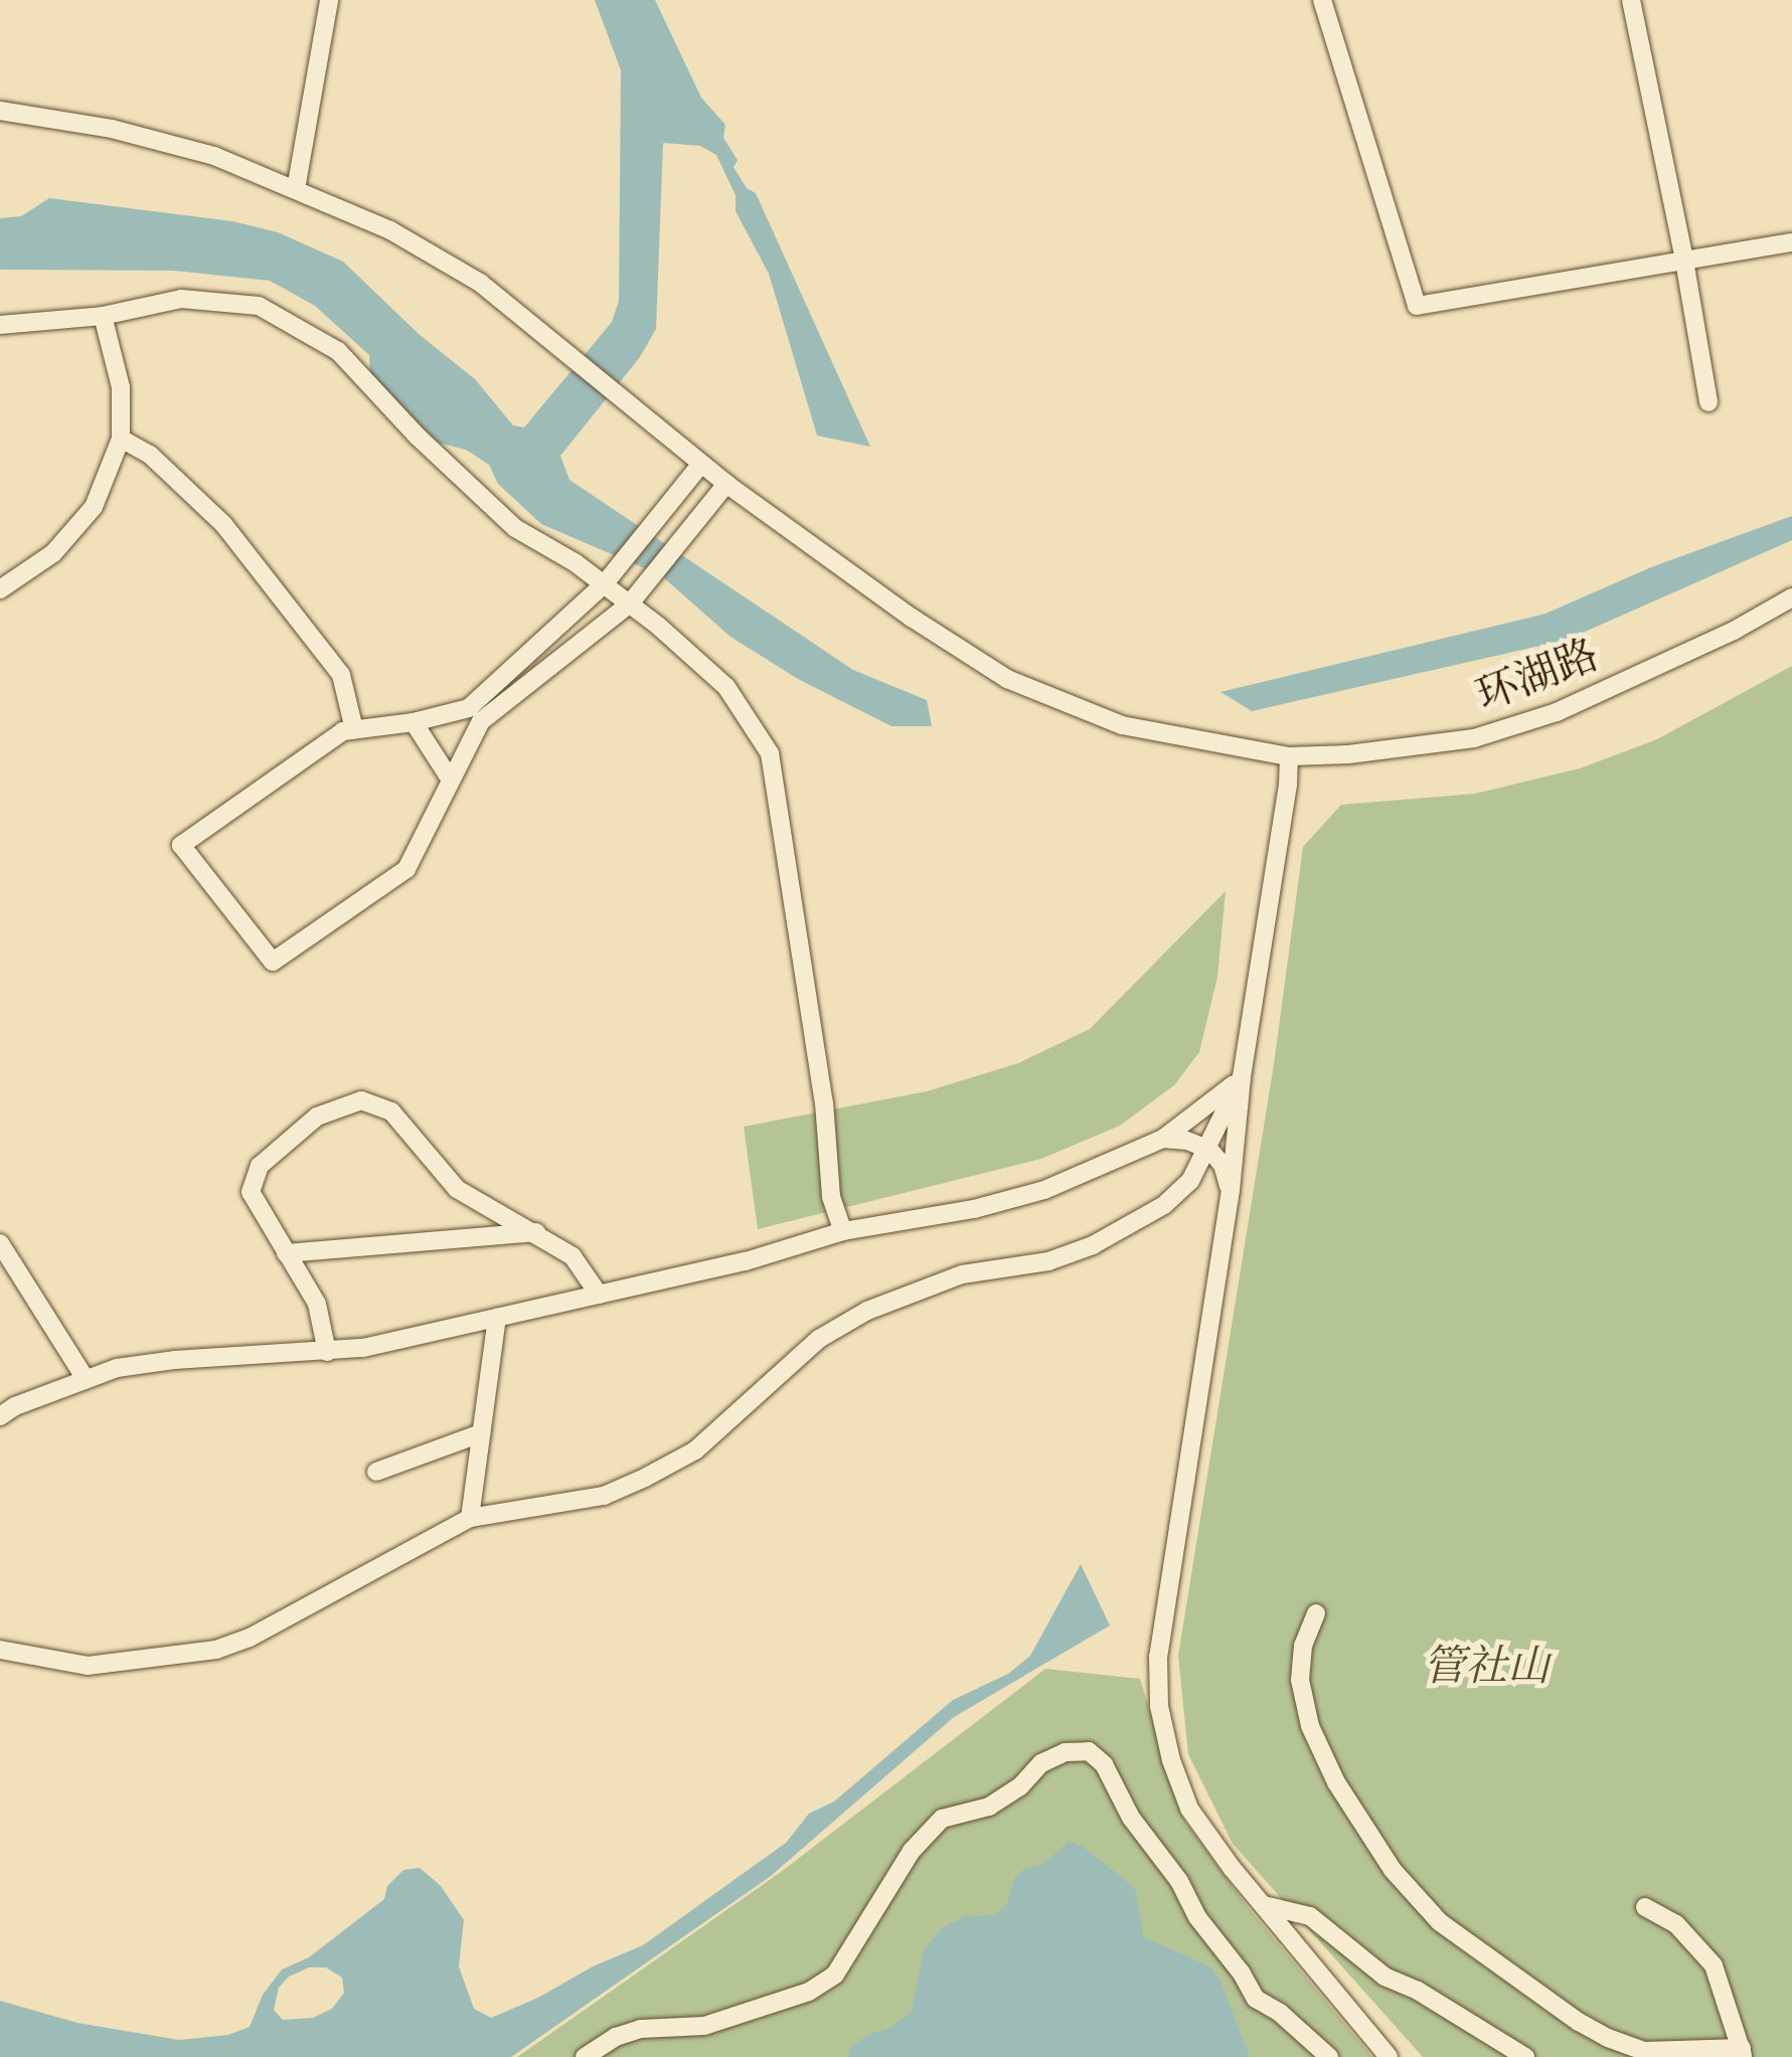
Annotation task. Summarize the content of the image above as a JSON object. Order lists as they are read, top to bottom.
{
  "streets": {
    "street": ["环湖路"]
  },
  "parks": ["管社山"]
}
